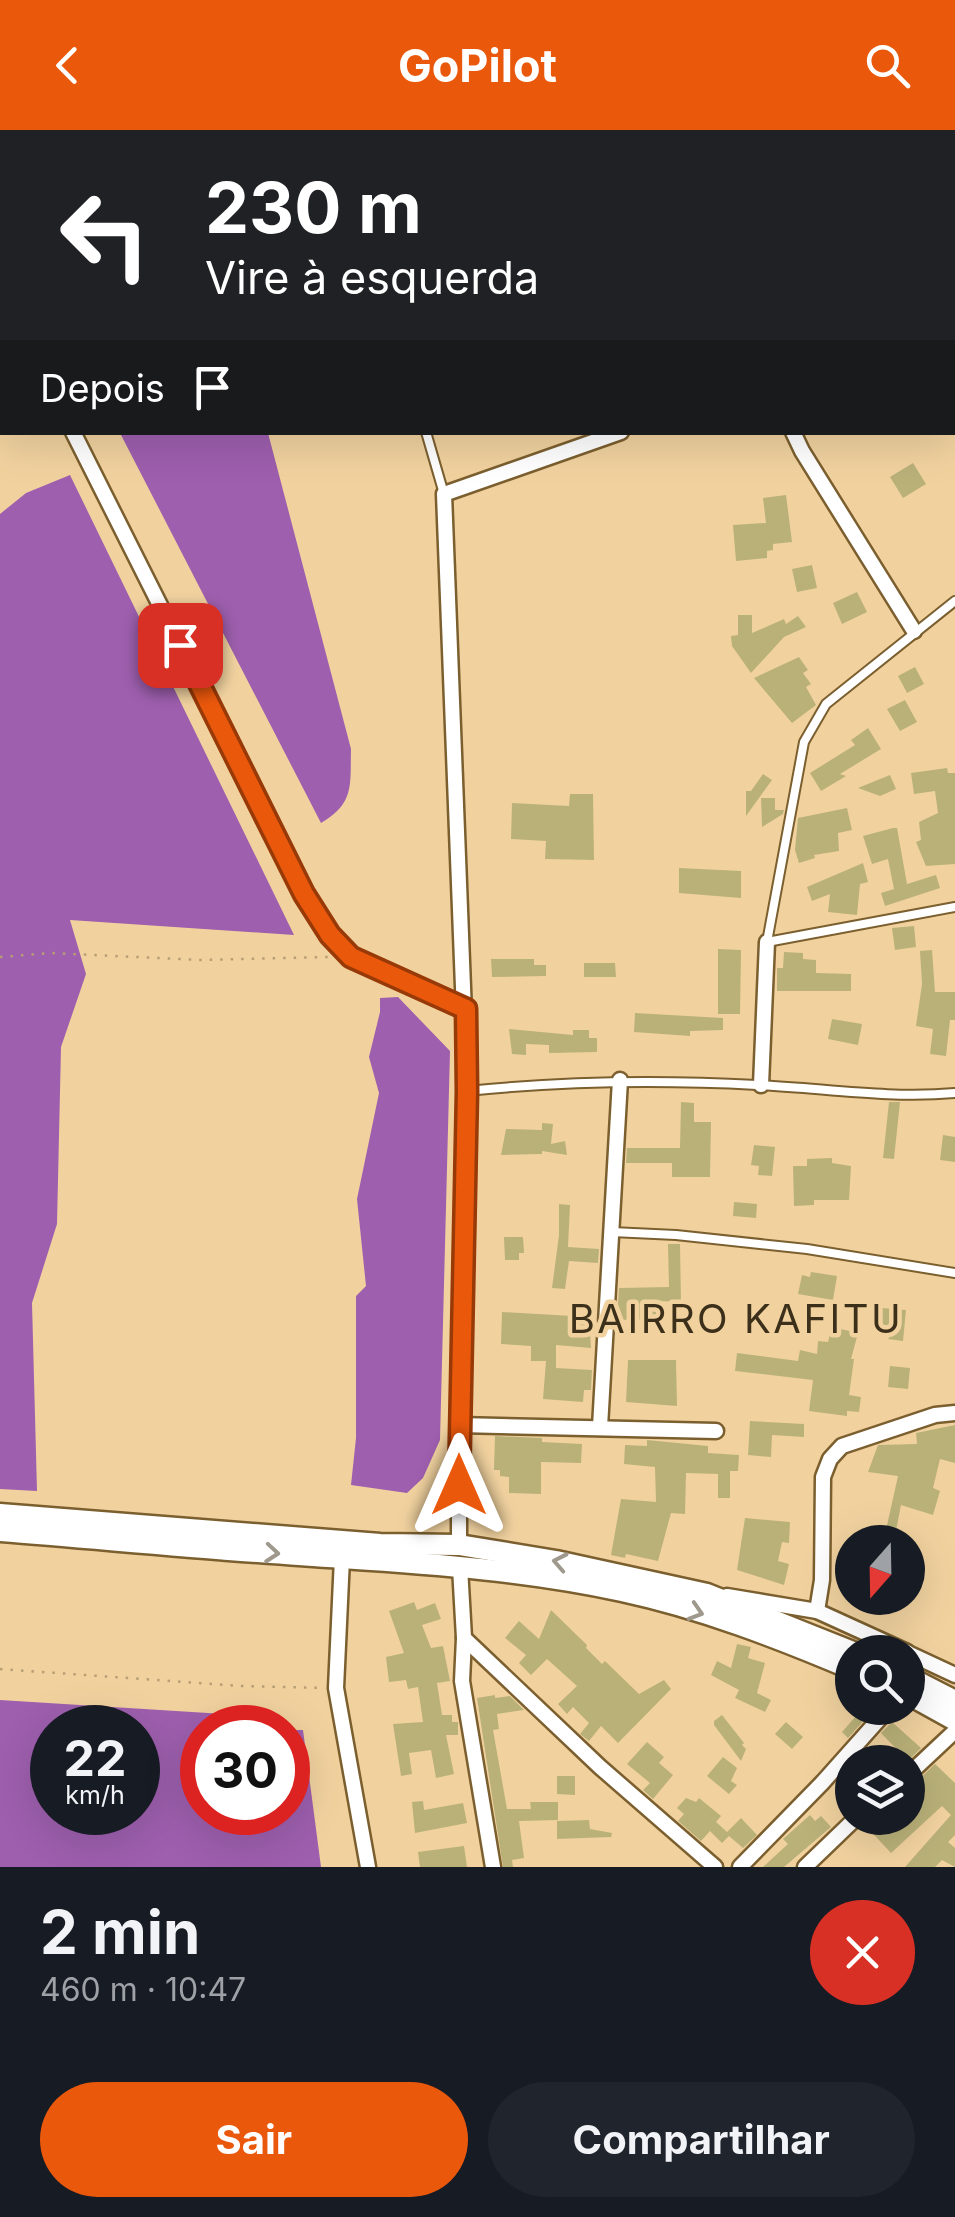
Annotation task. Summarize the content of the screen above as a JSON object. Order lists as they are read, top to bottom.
{
  "districts": ["BAIRRO KAFITU"],
  "north": "bottom",
  "page": {
    "header": "GoPilot",
    "turn": ["230 m", "Vire à esquerda"],
    "then": "Depois",
    "speed": "22 km/h",
    "limit": "30",
    "heading": ["2 min", "460 m · 10:47"],
    "buttons": ["Sair", "Compartilhar"]
  }
}
